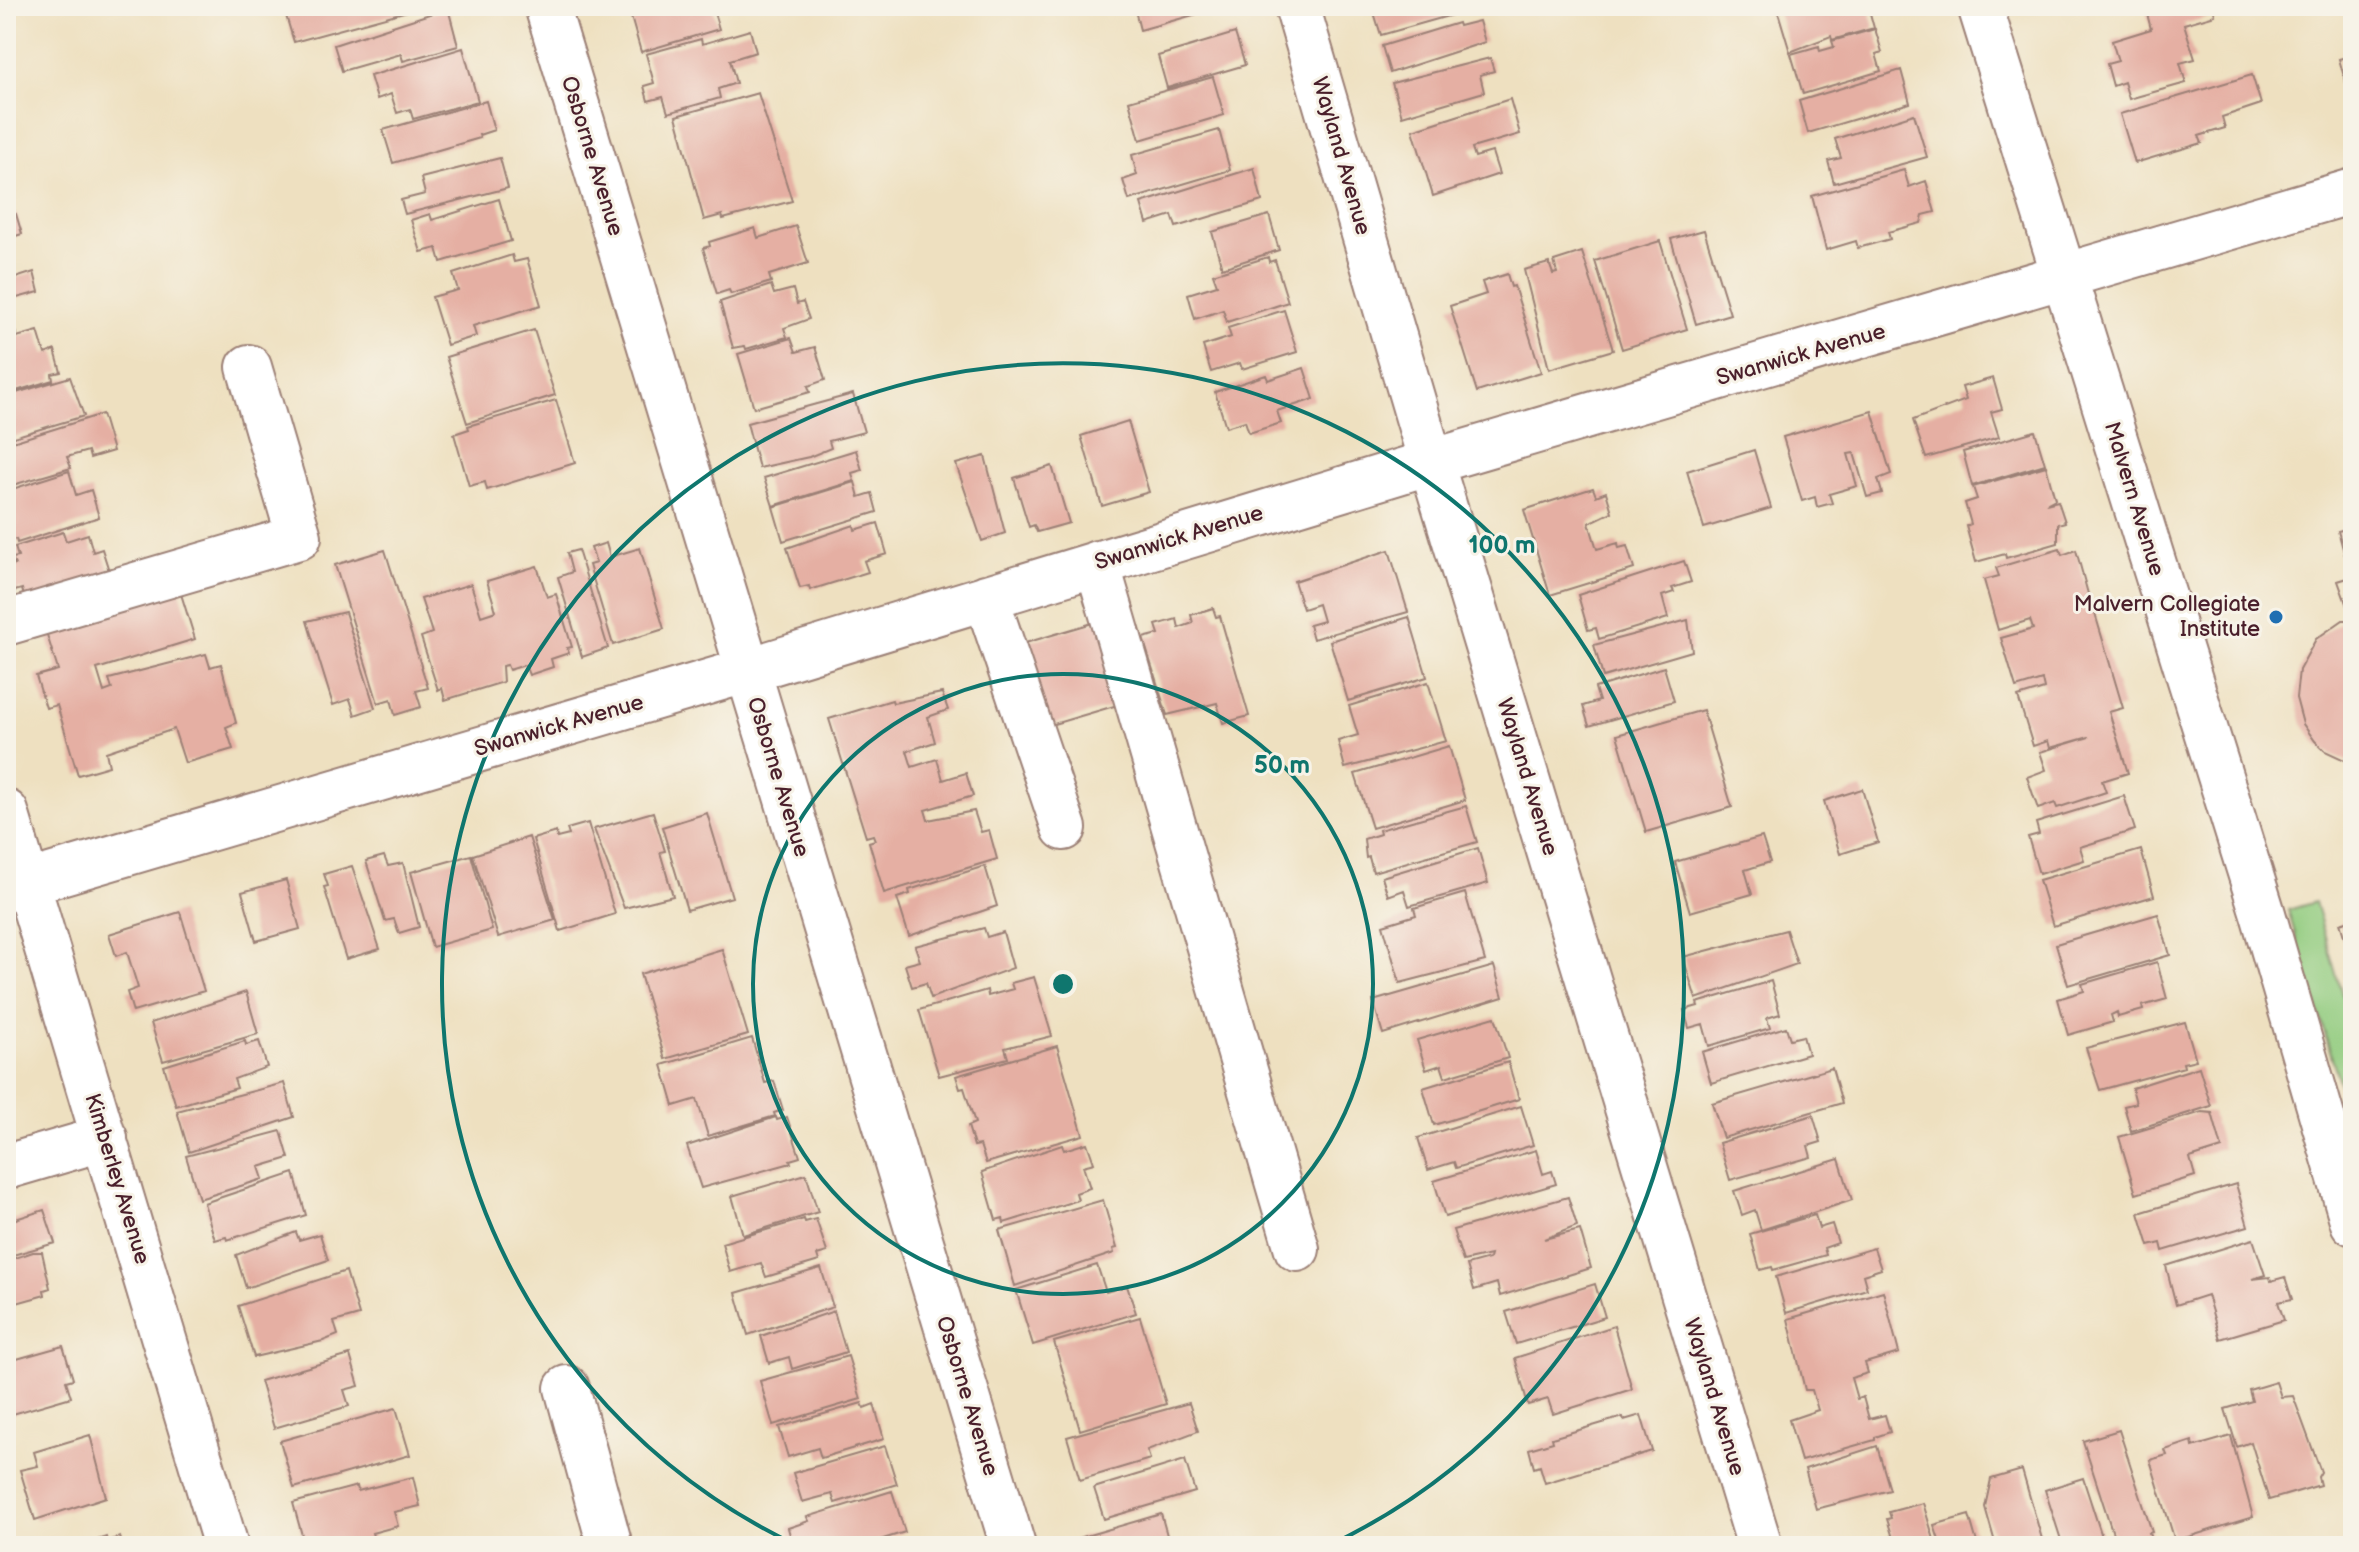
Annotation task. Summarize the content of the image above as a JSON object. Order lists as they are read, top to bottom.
{
  "streets": {
    "street": [
      "Osborne Avenue",
      "Wayland Avenue",
      "Swanwick Avenue",
      "Malvern Avenue",
      "Kimberley Avenue"
    ]
  },
  "crossings": [
    ["Osborne Avenue", "Swanwick Avenue"],
    ["Wayland Avenue", "Swanwick Avenue"],
    ["Swanwick Avenue", "Malvern Avenue"],
    ["Swanwick Avenue", "Kimberley Avenue"]
  ],
  "places": ["Malvern Collegiate Institute"],
  "rings": ["100 m", "50 m"]
}
